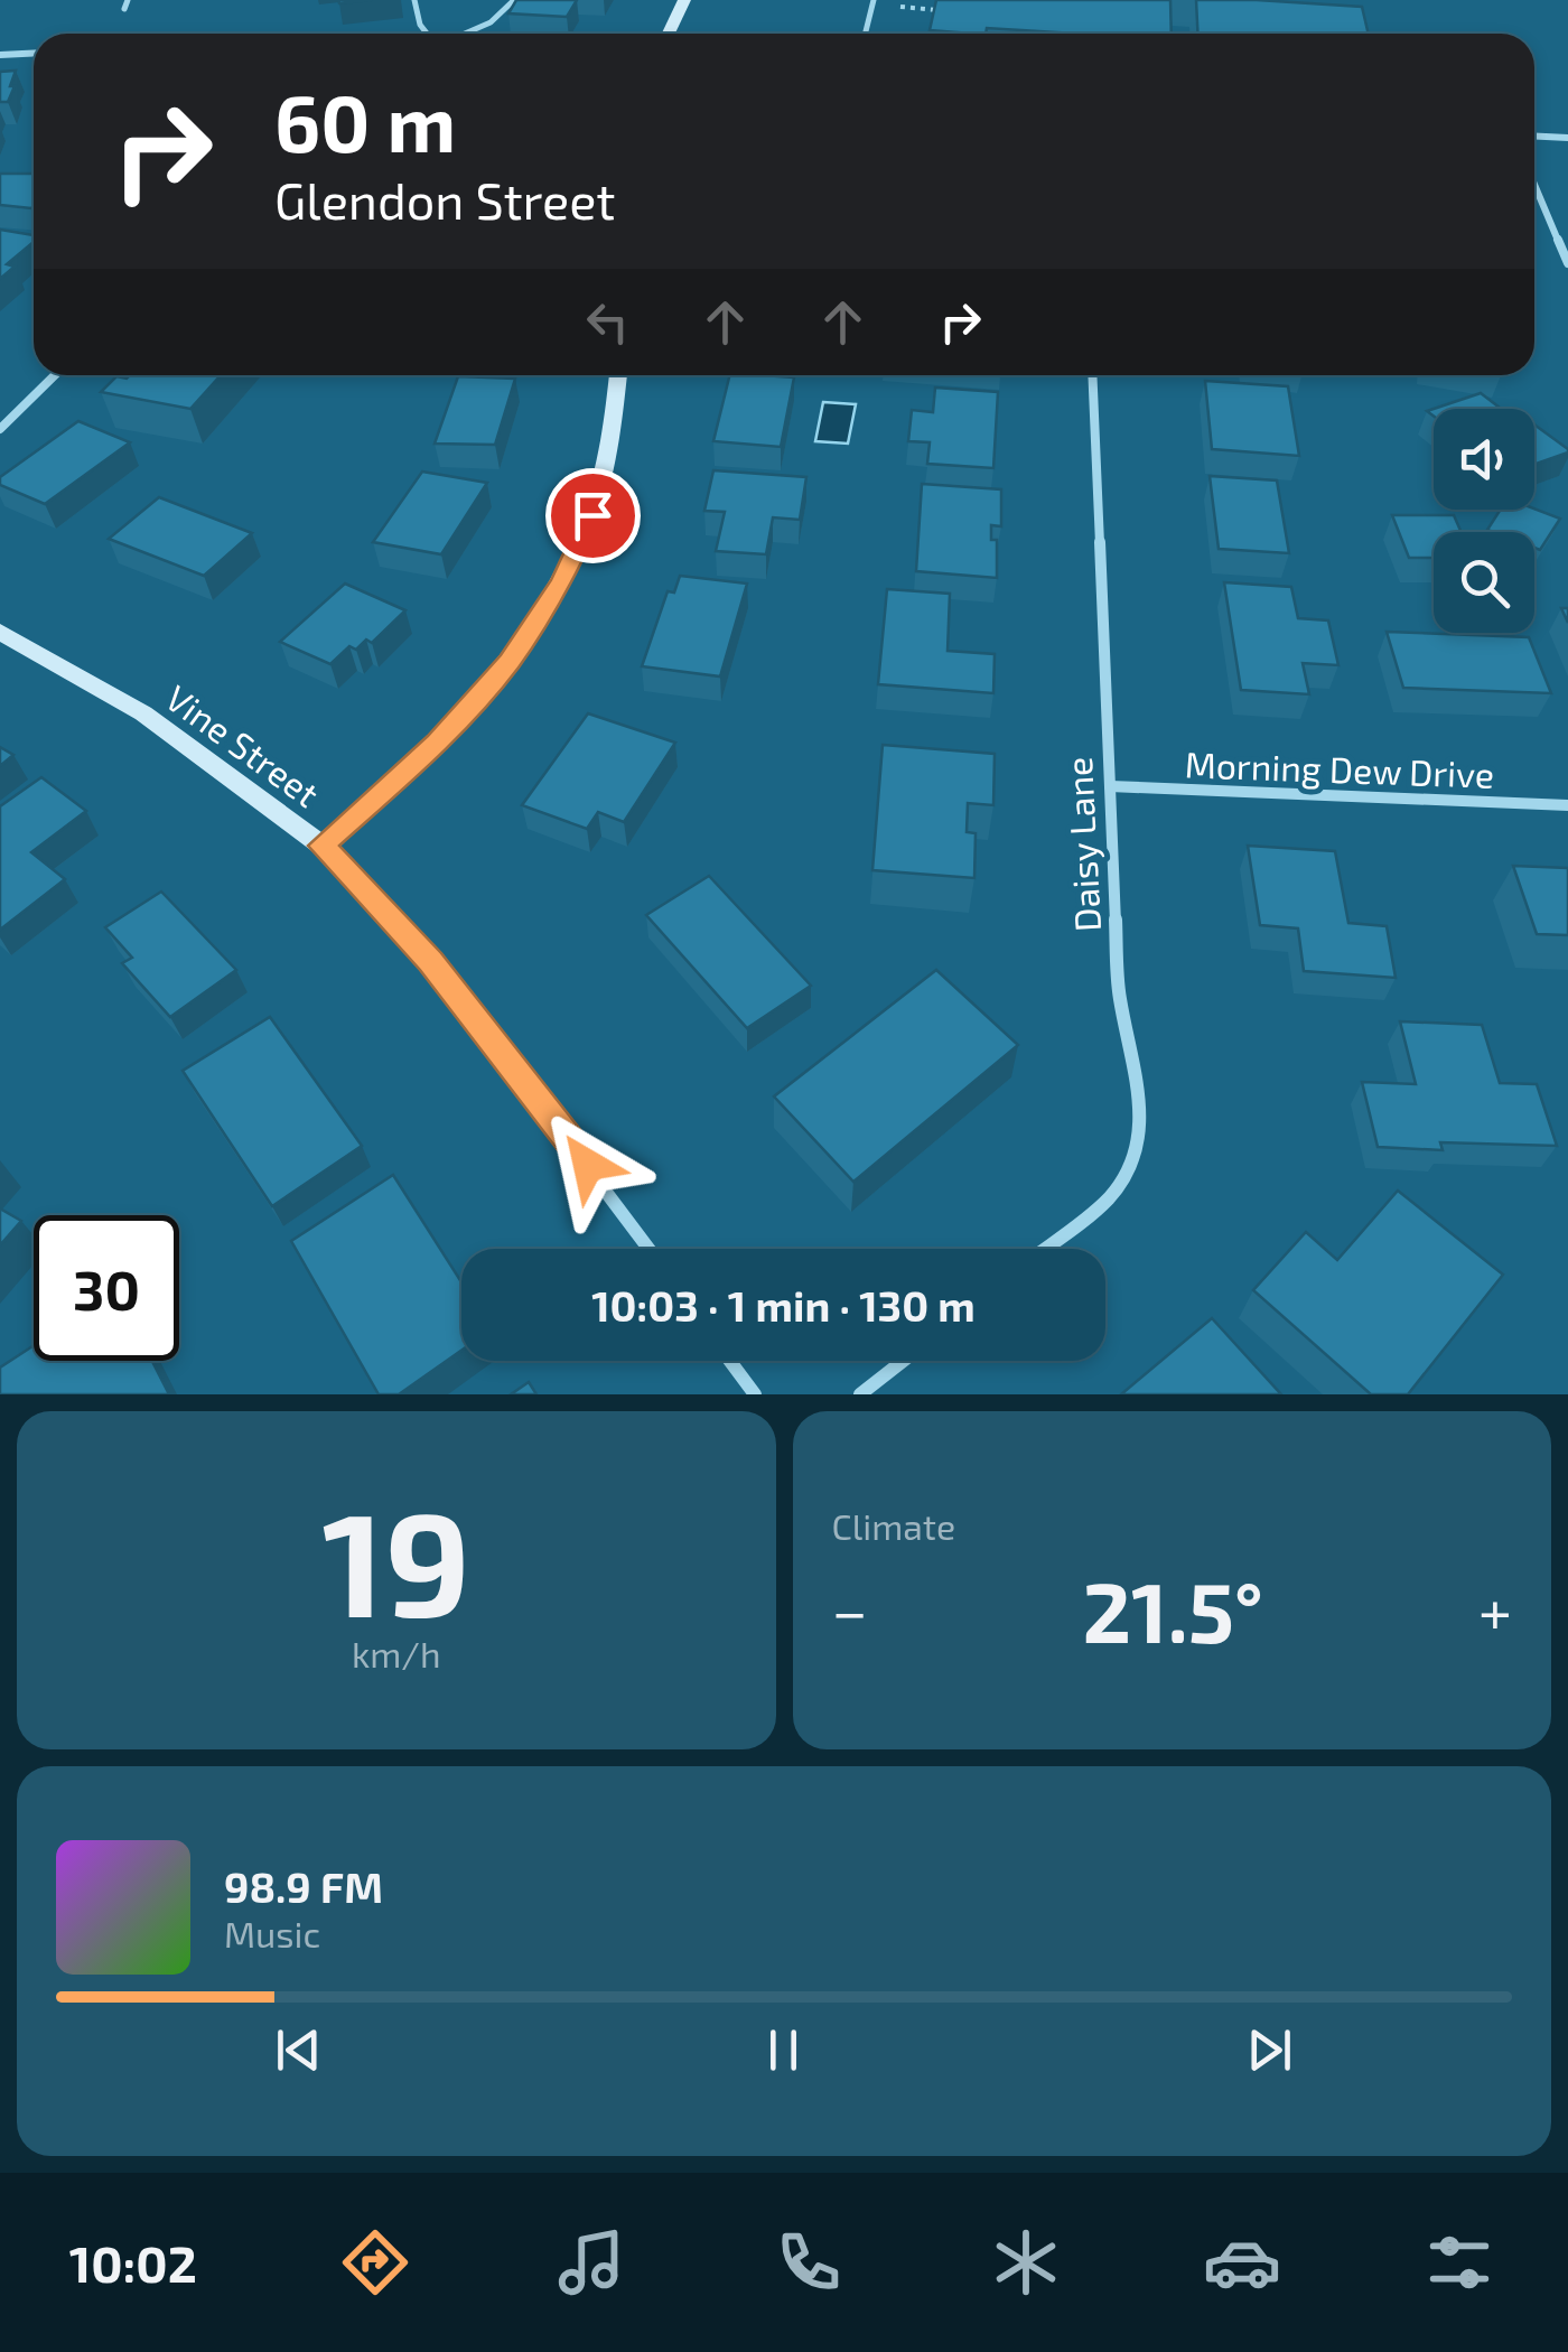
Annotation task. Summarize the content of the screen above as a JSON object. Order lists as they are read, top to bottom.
{
  "streets": {
    "street": ["Vine Street", "Morning Dew Drive", "Daisy Lane"]
  },
  "crossings": [
    ["Morning Dew Drive", "Daisy Lane"]
  ],
  "page": {
    "turn": ["60 m", "Glendon Street"],
    "limit": "30",
    "trip": "10:03 · 1 min · 130 m",
    "tile": [
      ["19", "km/h"],
      "Climate"
    ],
    "heat": ["−", "21.5°", "+"],
    "song": ["98.9 FM", "Music"],
    "tabs": "10:02"
  }
}
